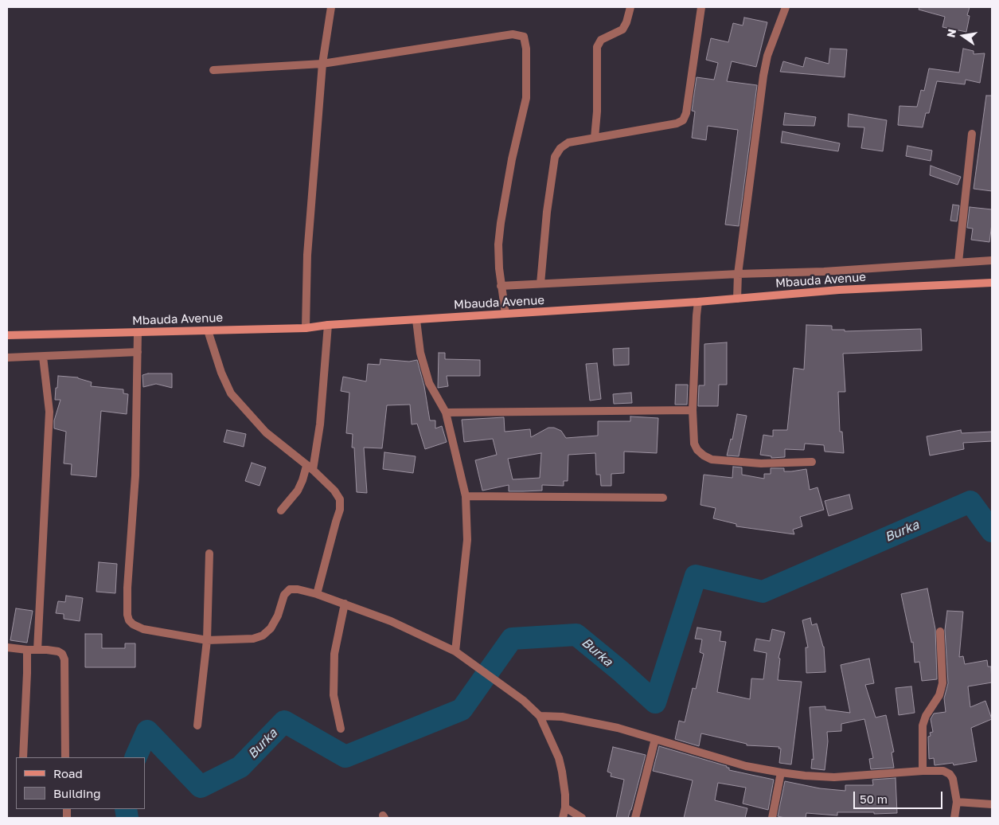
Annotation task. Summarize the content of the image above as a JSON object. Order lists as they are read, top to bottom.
{
  "streets": {
    "street": ["Mbauda Avenue"]
  },
  "water": ["Burka"],
  "legend": ["Road", "Building"],
  "scale_bar": "50 m",
  "north": "left"
}
